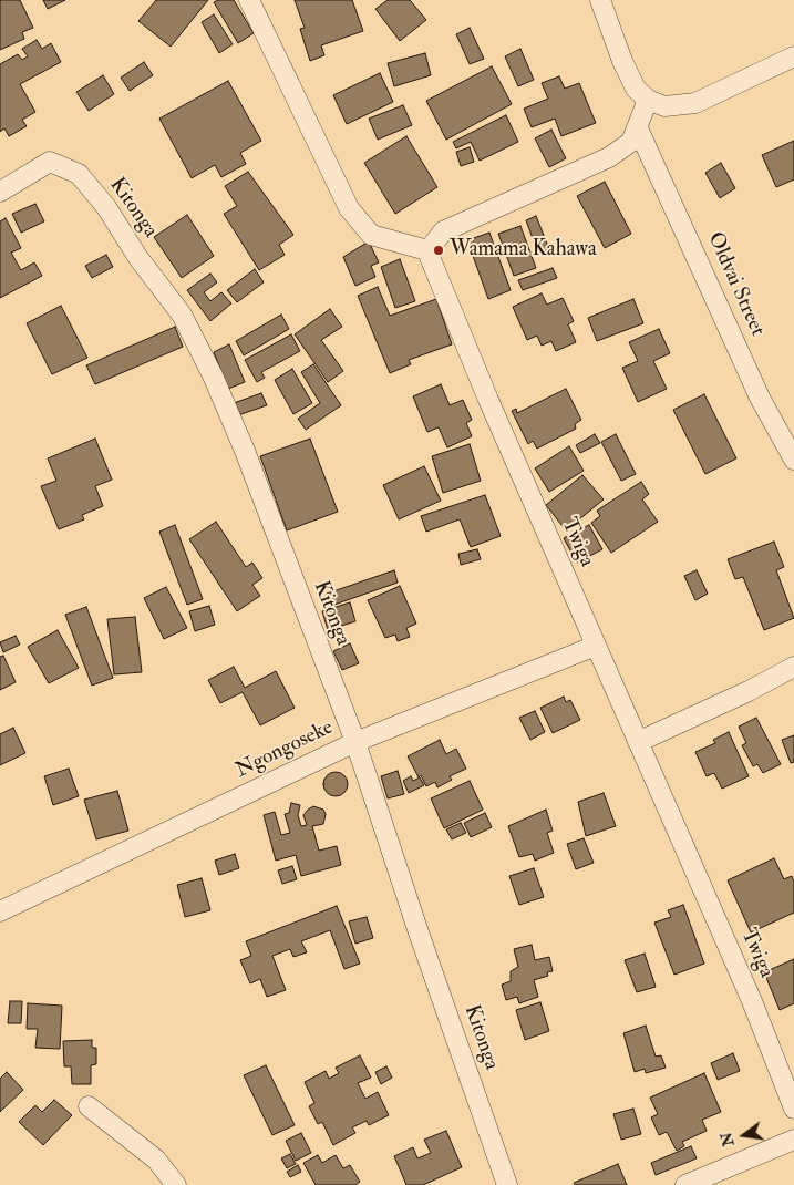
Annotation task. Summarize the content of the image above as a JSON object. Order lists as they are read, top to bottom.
{
  "streets": {
    "street": [
      "Kitonga",
      "Oldvai Street",
      "Twiga",
      "Ngongoseke"
    ]
  },
  "crossings": [
    ["Kitonga", "Ngongoseke"],
    ["Twiga", "Ngongoseke"]
  ],
  "places": ["Wamama Kahawa"],
  "north": "left"
}
